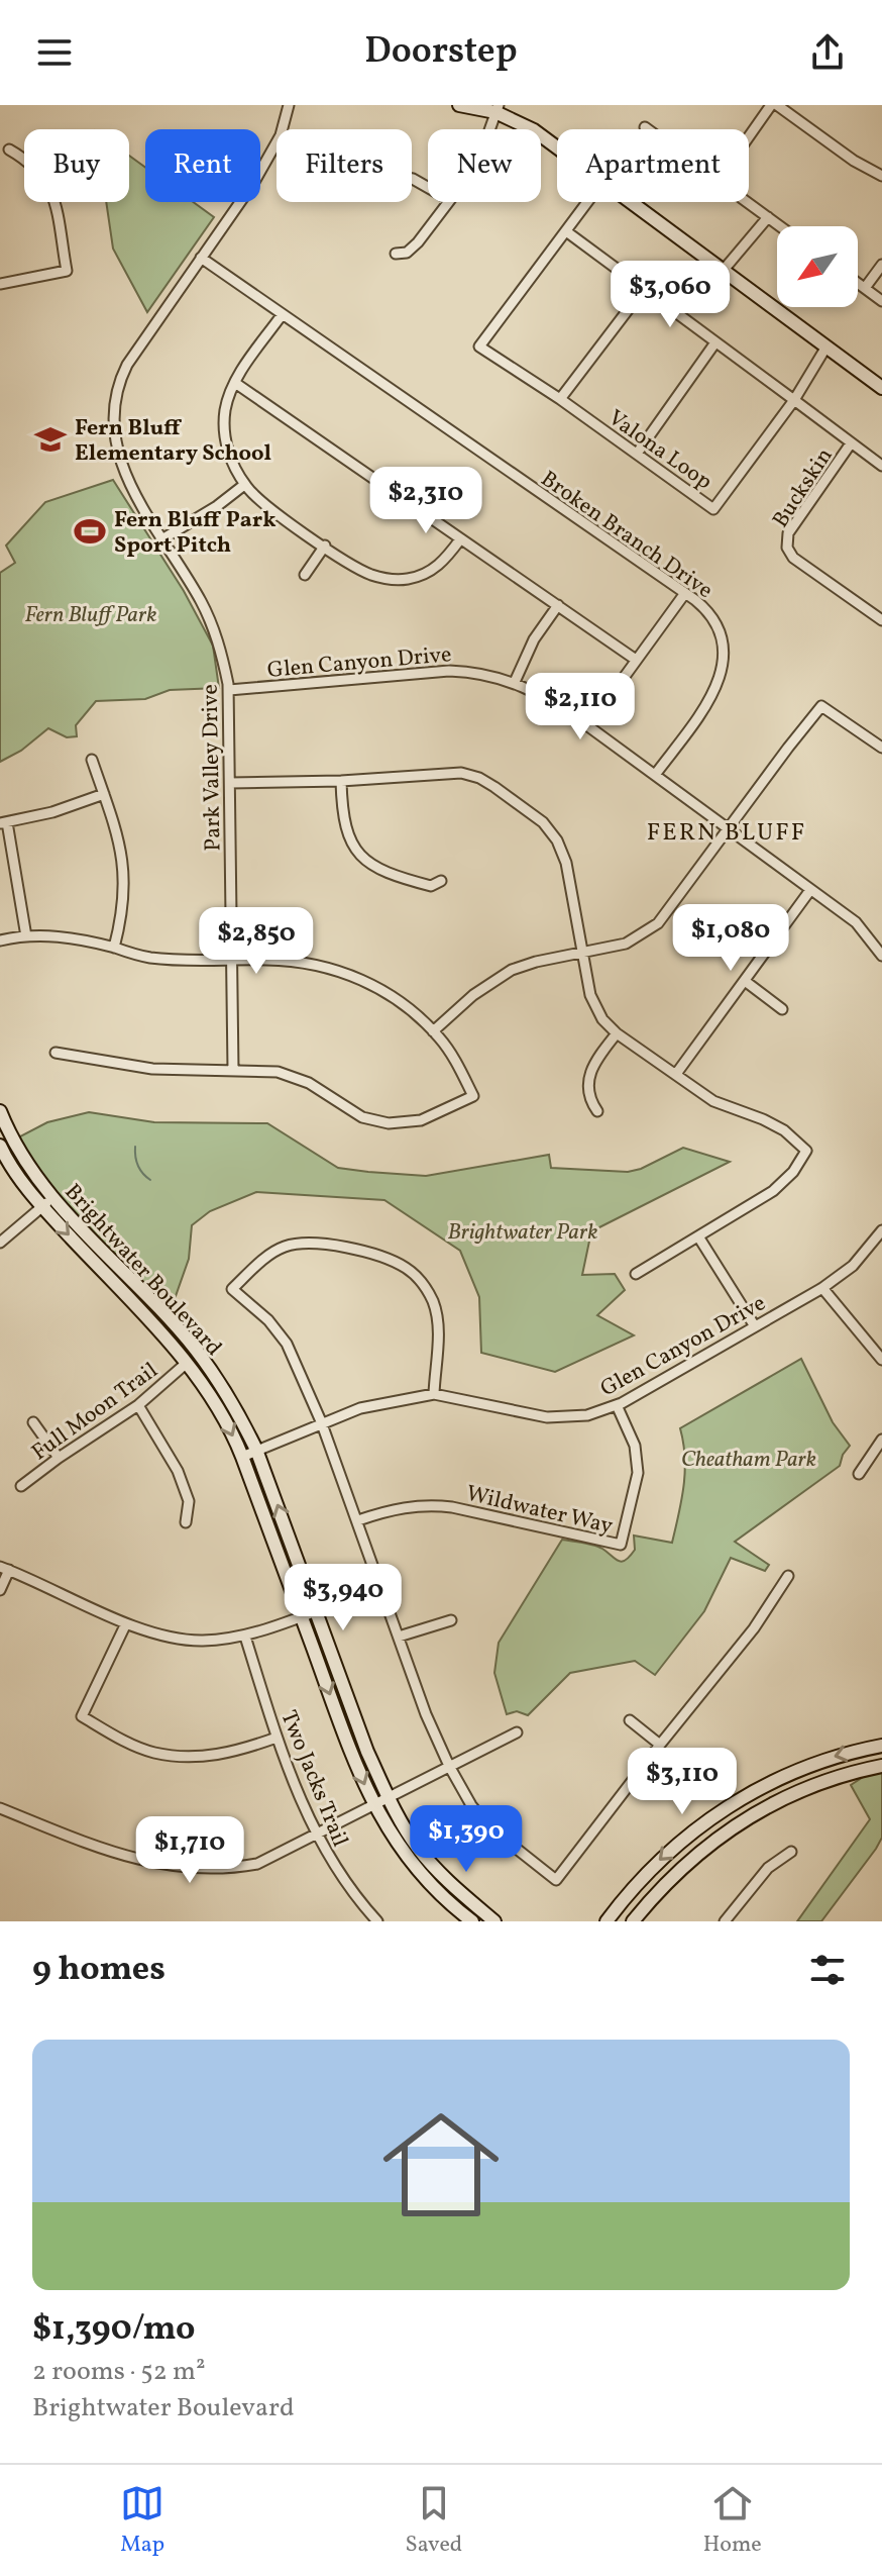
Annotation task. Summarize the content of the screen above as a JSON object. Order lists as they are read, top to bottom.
{
  "streets": {
    "street": [
      "Valona Loop",
      "Buckskin",
      "Broken Branch Drive",
      "Glen Canyon Drive",
      "Park Valley Drive",
      "Brightwater Boulevard",
      "Full Moon Trail",
      "Wildwater Way",
      "Two Jacks Trail"
    ]
  },
  "crossings": [
    ["Broken Branch Drive", "Glen Canyon Drive"],
    ["Broken Branch Drive", "Park Valley Drive"],
    ["Glen Canyon Drive", "Park Valley Drive"],
    ["Glen Canyon Drive", "Brightwater Boulevard"],
    ["Glen Canyon Drive", "Wildwater Way"],
    ["Brightwater Boulevard", "Full Moon Trail"]
  ],
  "districts": ["FERN BLUFF"],
  "parks": ["Fern Bluff Park", "Brightwater Park", "Cheatham Park"],
  "places": {
    "school or university": ["Fern Bluff Elementary School"],
    "sports": ["Fern Bluff Park Sport Pitch"]
  },
  "north": "bottom left",
  "page": {
    "header": "Doorstep",
    "chip": [
      "Buy",
      "Rent",
      "Filters",
      "New",
      "Apartment"
    ],
    "price": [
      "$3,060",
      "$2,310",
      "$2,110",
      "$1,080",
      "$2,850",
      "$3,940",
      "$3,110",
      "$1,390",
      "$1,710"
    ],
    "heading": "9 homes",
    "list": [
      {
        "name": "$1,390/mo",
        "note": "2 rooms · 52 m² · Brightwater Boulevard"
      }
    ],
    "tabs": ["Map", "Saved", "Home"]
  }
}
